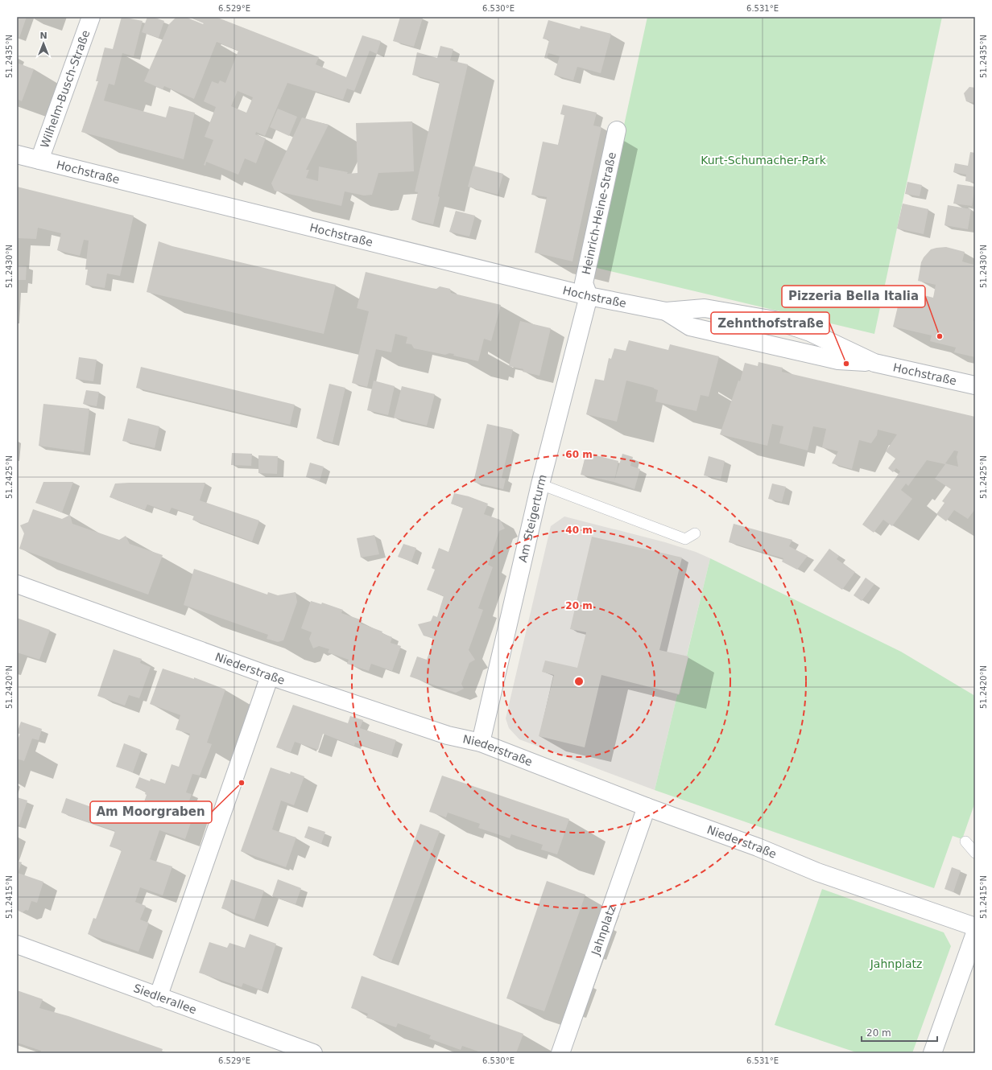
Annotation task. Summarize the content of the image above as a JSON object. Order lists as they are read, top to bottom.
{
  "streets": {
    "street": [
      "Wilhelm-Busch-Straße",
      "Hochstraße",
      "Heinrich-Heine-Straße",
      "Am Steigerturm",
      "Niederstraße",
      "Jahnplatz",
      "Siedlerallee"
    ]
  },
  "crossings": [
    ["Wilhelm-Busch-Straße", "Hochstraße"],
    ["Hochstraße", "Heinrich-Heine-Straße"],
    ["Hochstraße", "Am Steigerturm"],
    ["Heinrich-Heine-Straße", "Am Steigerturm"],
    ["Am Steigerturm", "Niederstraße"],
    ["Niederstraße", "Jahnplatz"]
  ],
  "parks": ["Kurt-Schumacher-Park", "Jahnplatz"],
  "places": ["Pizzeria Bella Italia", "Zehnthofstraße", "Am Moorgraben"],
  "scale_bar": "20 m",
  "north": "top",
  "coordinates": [
    "6.529°E",
    "6.530°E",
    "6.531°E",
    "51.2435°N",
    "51.2430°N",
    "51.2425°N",
    "51.2420°N",
    "51.2415°N"
  ],
  "rings": ["60 m", "40 m", "20 m"]
}
